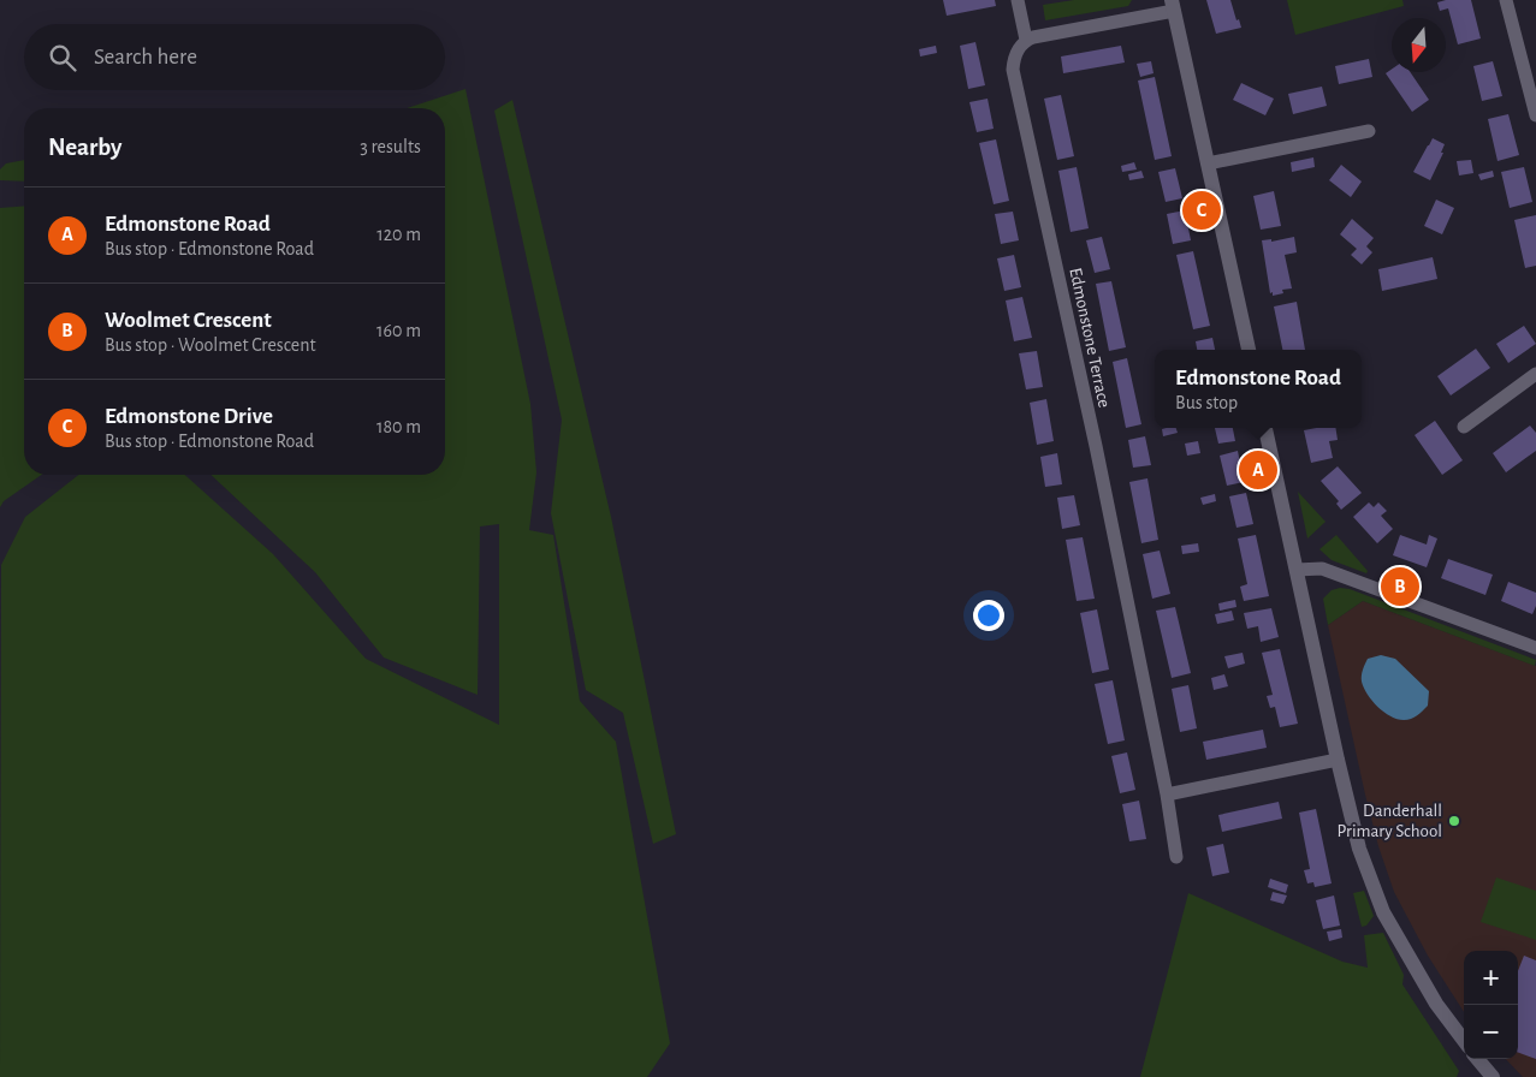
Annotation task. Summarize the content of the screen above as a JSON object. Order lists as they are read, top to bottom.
{
  "streets": {
    "street": ["Edmonstone Terrace"]
  },
  "places": ["Danderhall Primary School"],
  "north": "bottom",
  "page": {
    "search": "Search here",
    "heading": ["Nearby", "3 results"],
    "list": [
      {
        "mark": "A",
        "name": "Edmonstone Road",
        "note": "Bus stop · Edmonstone Road",
        "value": "120 m"
      },
      {
        "mark": "B",
        "name": "Woolmet Crescent",
        "note": "Bus stop · Woolmet Crescent",
        "value": "160 m"
      },
      {
        "mark": "C",
        "name": "Edmonstone Drive",
        "note": "Bus stop · Edmonstone Road",
        "value": "180 m"
      }
    ],
    "pins": ["C", "A", "B"],
    "popup": ["Edmonstone Road", "Bus stop"],
    "map_buttons": ["+", "−"]
  }
}
